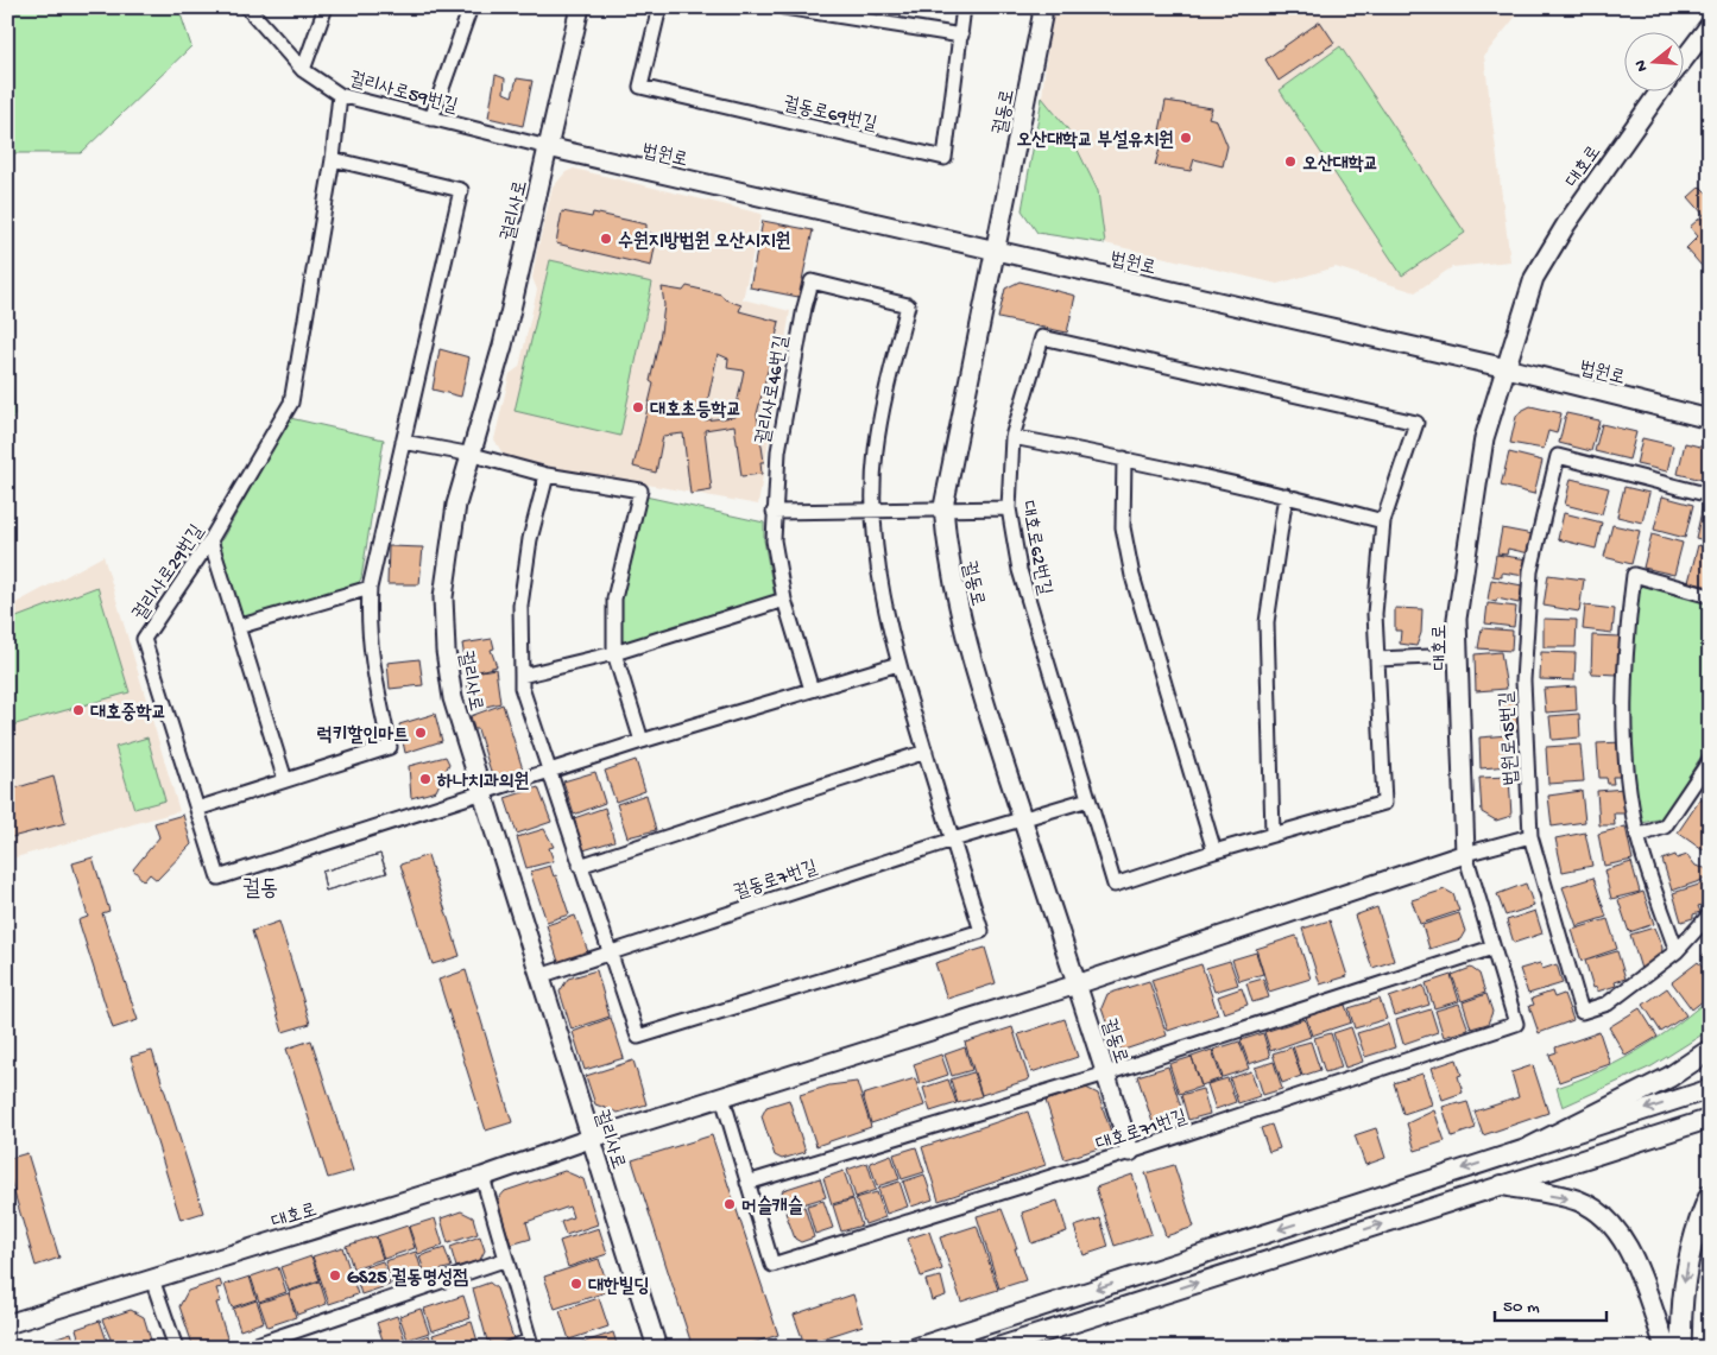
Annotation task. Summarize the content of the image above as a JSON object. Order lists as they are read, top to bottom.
{
  "streets": {
    "street": [
      "궐리사로59번길",
      "궐동로69번길",
      "궐동로",
      "법원로",
      "대호로",
      "궐리사로",
      "궐리사로46번길",
      "대호로62번길",
      "궐리사로29번길",
      "법원로15번길",
      "궐동로7번길",
      "대호로71번길"
    ]
  },
  "crossings": [
    ["궐리사로59번길", "법원로"],
    ["궐리사로59번길", "궐리사로"],
    ["궐리사로59번길", "궐리사로29번길"],
    ["궐동로", "법원로"],
    ["궐동로", "대호로"],
    ["궐동로", "궐동로7번길"],
    ["궐동로", "대호로71번길"],
    ["법원로", "대호로"],
    ["법원로", "궐리사로"],
    ["대호로", "궐리사로"],
    ["대호로", "대호로71번길"],
    ["궐리사로", "궐리사로29번길"],
    ["궐리사로", "궐동로7번길"],
    ["궐리사로46번길", "궐동로7번길"],
    ["대호로62번길", "궐동로7번길"]
  ],
  "districts": ["궐동"],
  "places": [
    "오산대학교 부설유치원",
    "오산대학교",
    "수원지방법원 오산시지원",
    "대호초등학교",
    "대호중학교",
    "럭키할인마트",
    "하나치과의원",
    "머슬캐슬",
    "GS25 궐동명성점",
    "대한빌딩"
  ],
  "scale_bar": "50 m",
  "north": "left"
}
